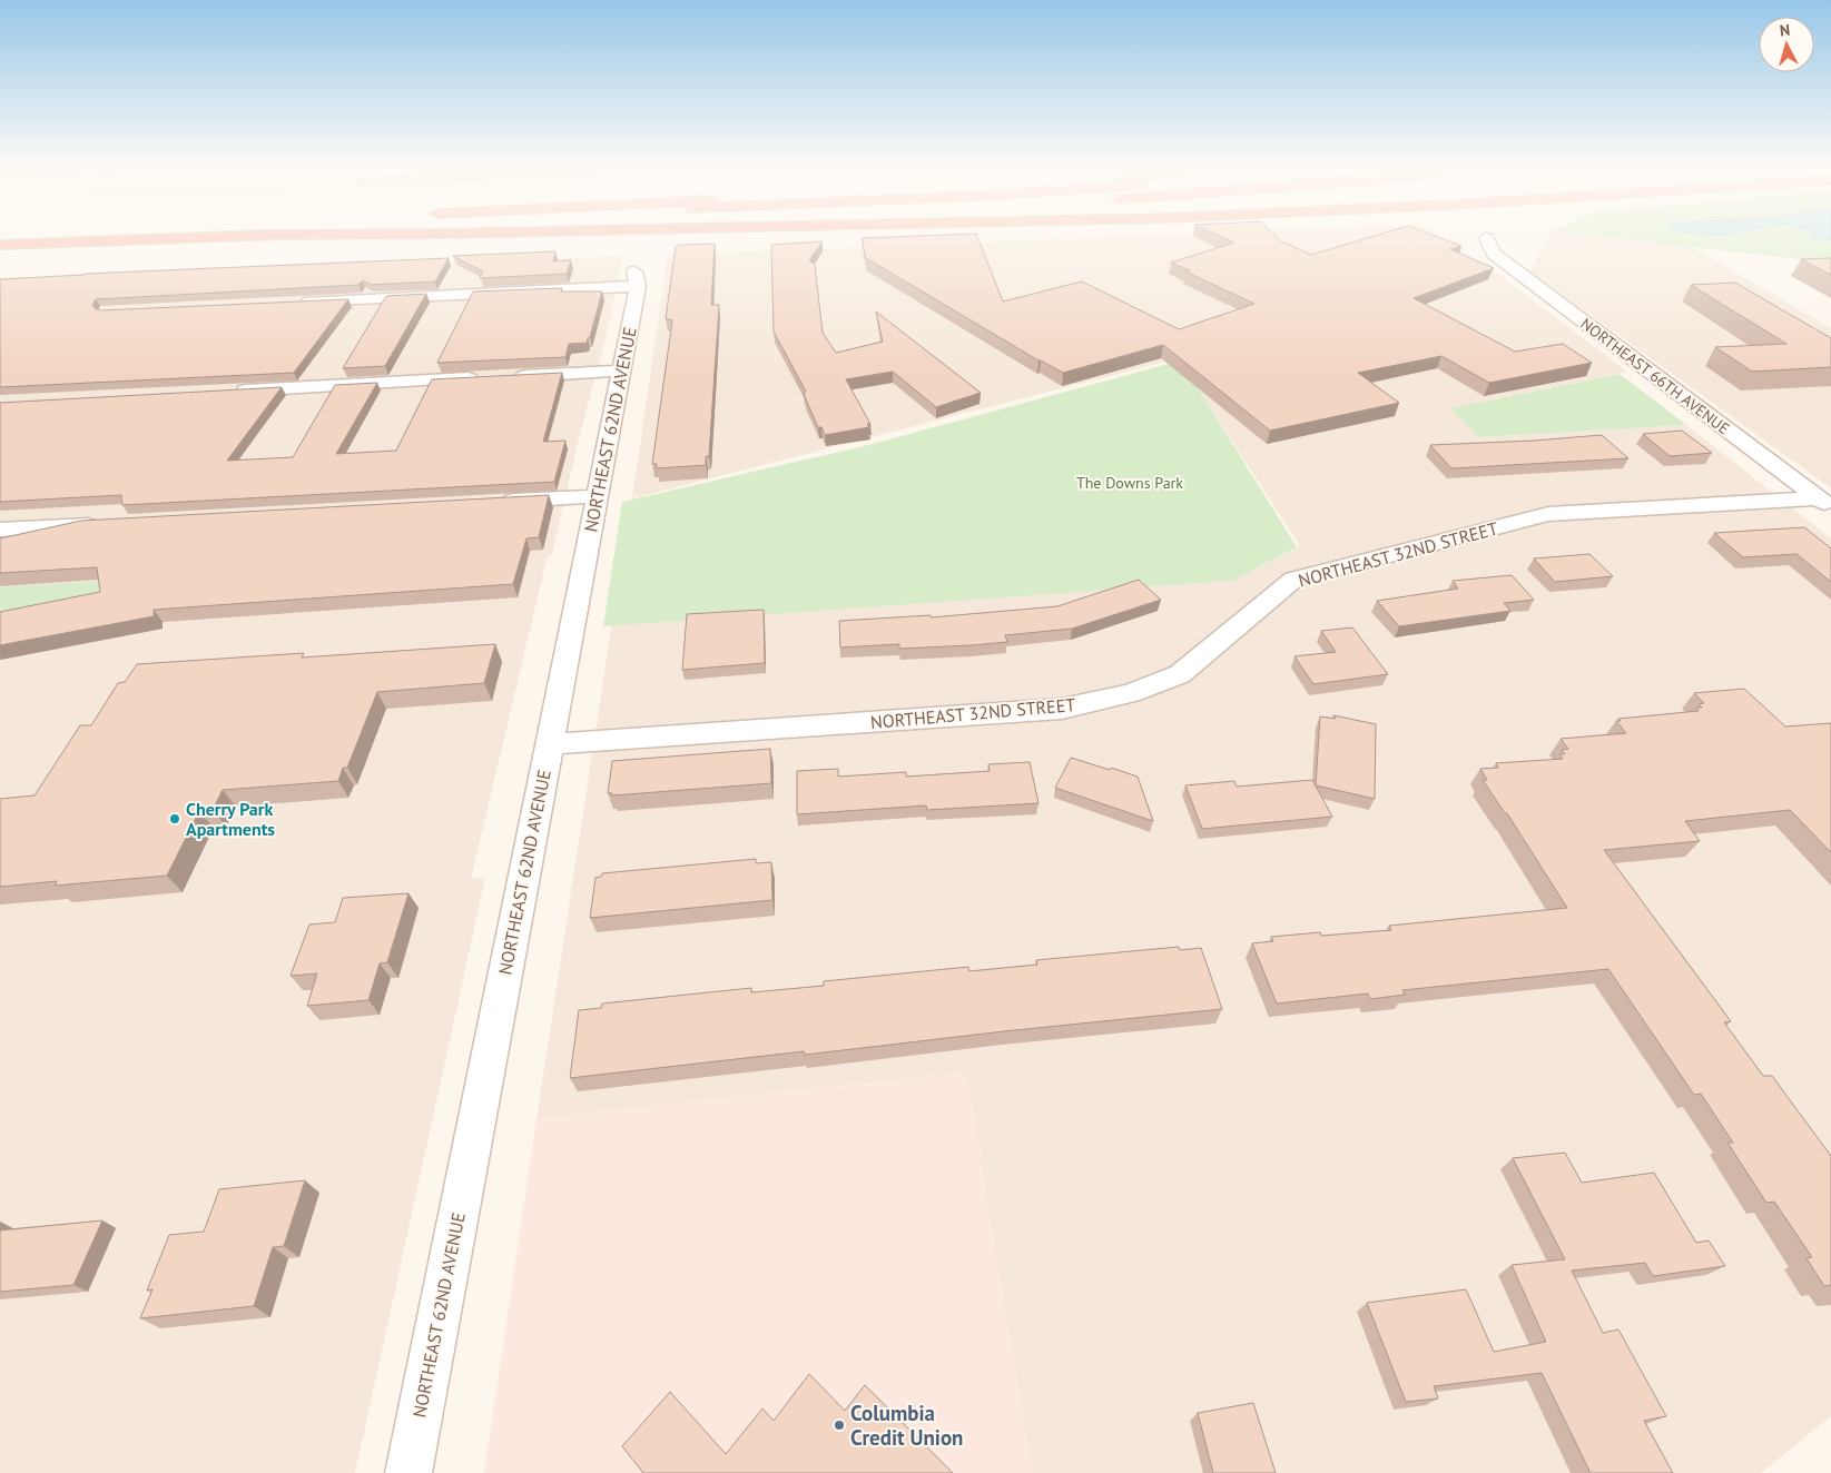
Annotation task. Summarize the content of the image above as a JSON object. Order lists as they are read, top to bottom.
{
  "streets": {
    "street": ["NORTHEAST 66TH AVENUE", "NORTHEAST 62ND AVENUE", "NORTHEAST 32ND STREET"]
  },
  "crossings": [
    ["NORTHEAST 66TH AVENUE", "NORTHEAST 32ND STREET"],
    ["NORTHEAST 62ND AVENUE", "NORTHEAST 32ND STREET"]
  ],
  "parks": ["The Downs Park"],
  "places": ["Cherry Park Apartments", "Columbia Credit Union"],
  "north": "top"
}
